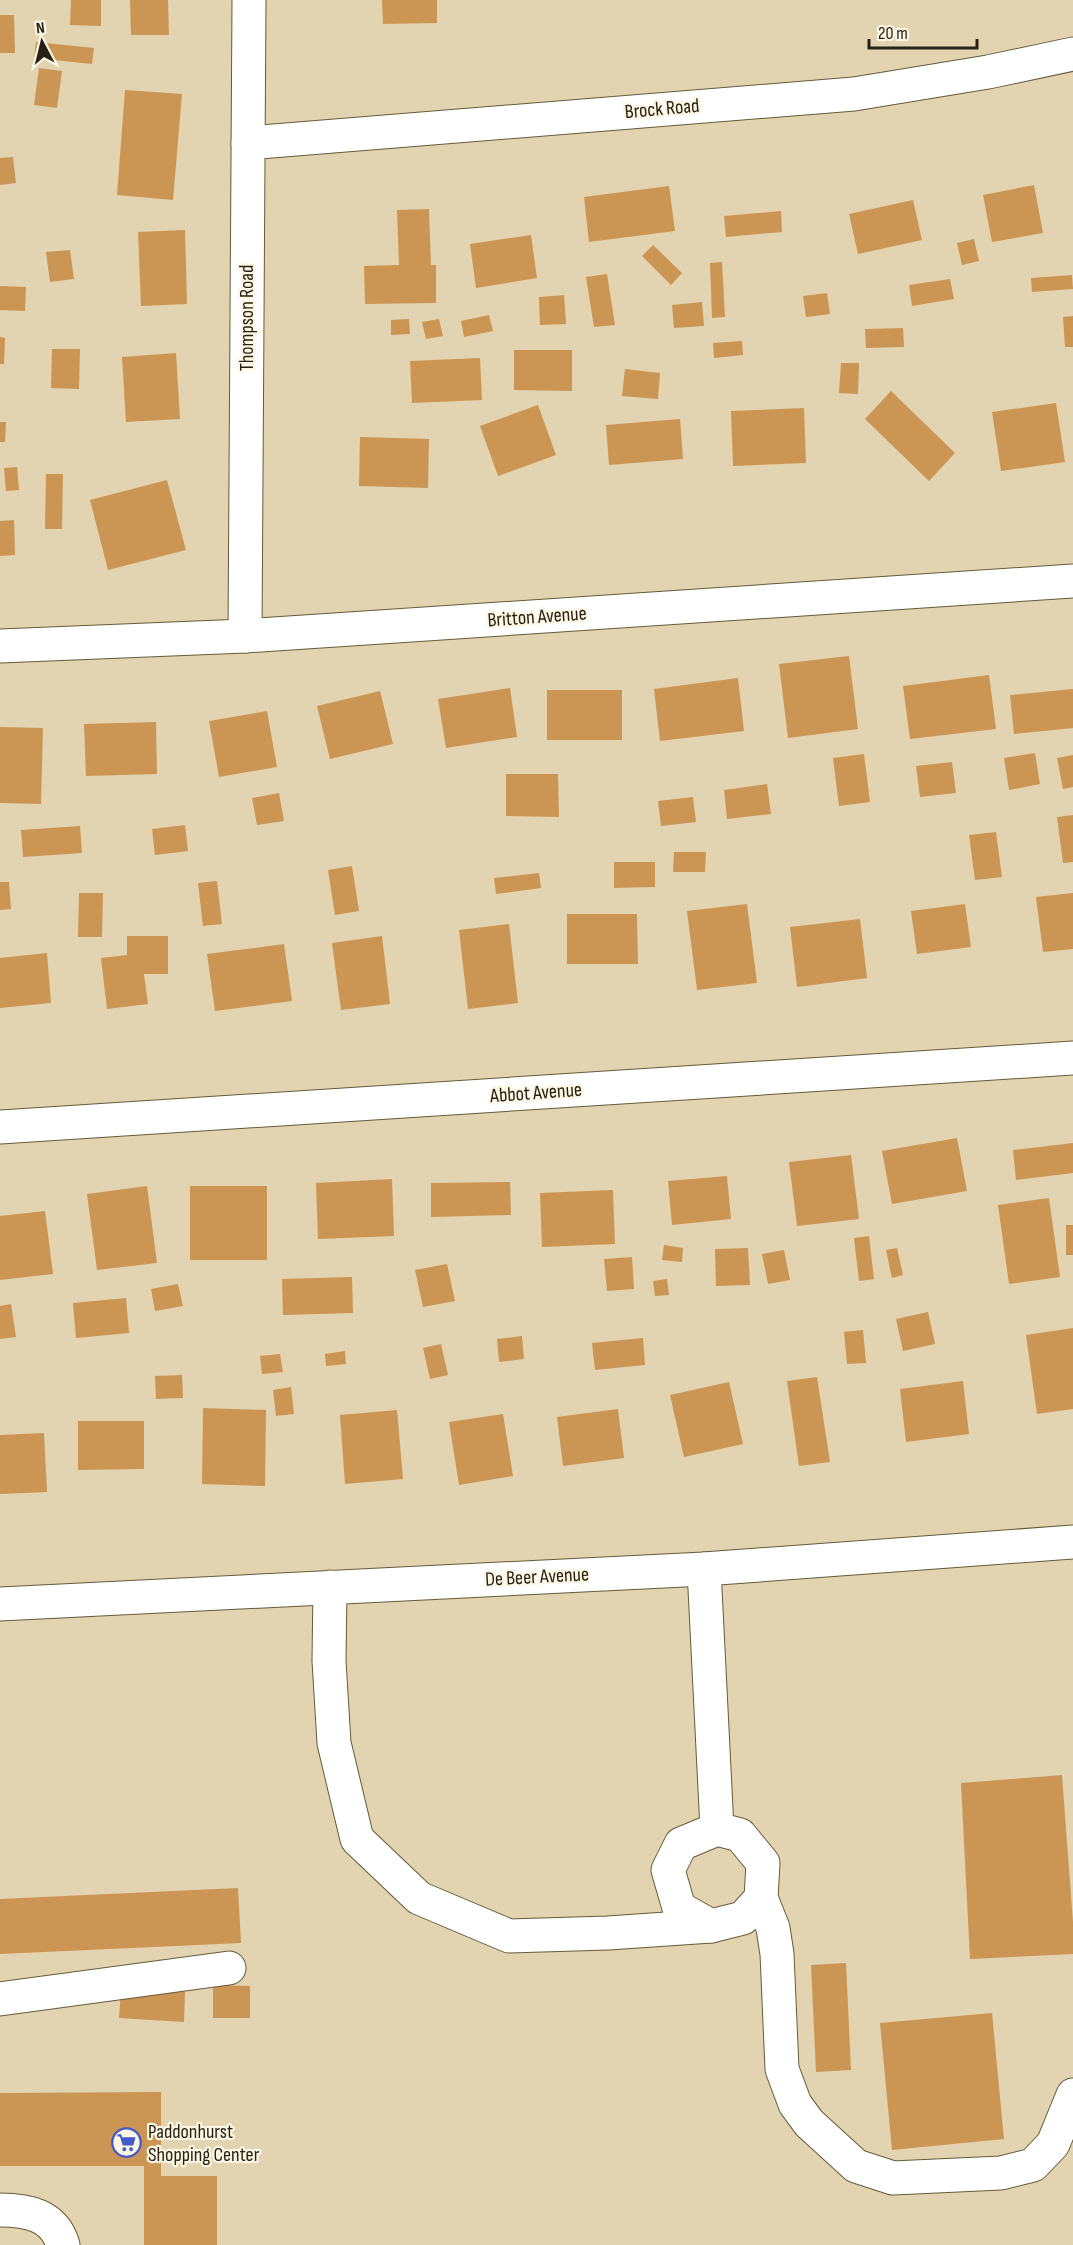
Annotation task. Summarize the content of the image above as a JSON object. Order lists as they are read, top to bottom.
{
  "streets": {
    "street": [
      "Brock Road",
      "Thompson Road",
      "Britton Avenue",
      "Abbot Avenue",
      "De Beer Avenue"
    ]
  },
  "crossings": [
    ["Brock Road", "Thompson Road"],
    ["Thompson Road", "Britton Avenue"]
  ],
  "places": {
    "supermarket": ["Paddonhurst Shopping Center"]
  },
  "scale_bar": "20 m",
  "north": "top"
}
